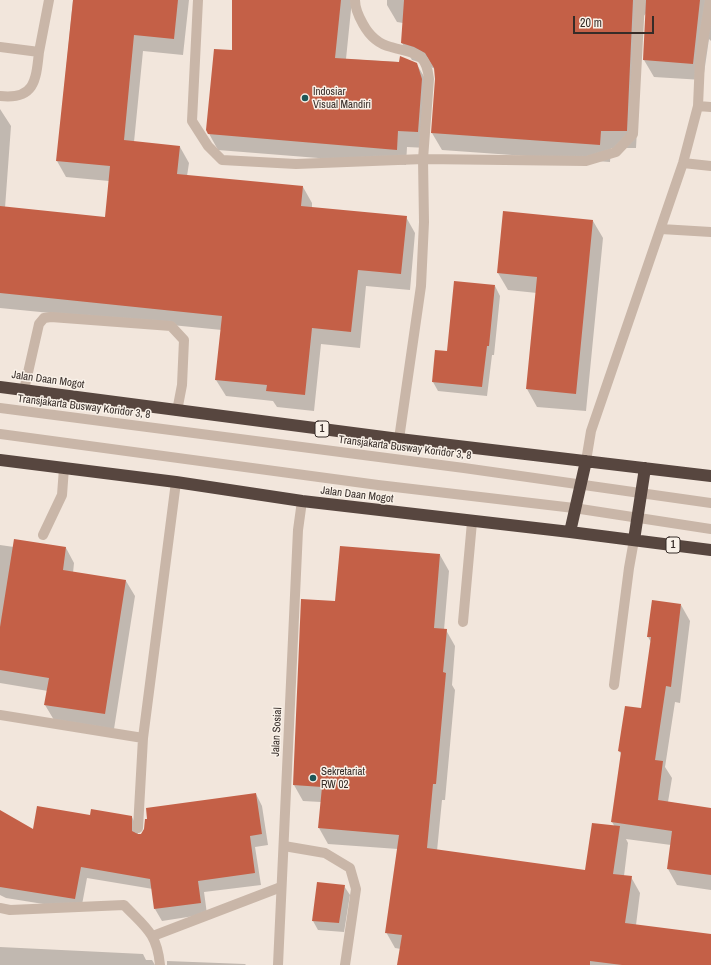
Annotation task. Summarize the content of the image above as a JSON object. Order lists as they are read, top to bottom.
{
  "streets": {
    "highway": ["Jalan Daan Mogot", "1"],
    "street": ["Transjakarta Busway Koridor 3, 8", "Jalan Sosial"]
  },
  "crossings": [
    ["Jalan Daan Mogot", "Jalan Sosial"]
  ],
  "places": ["Indosiar Visual Mandiri", "Sekretariat RW 02"],
  "scale_bar": "20 m"
}
